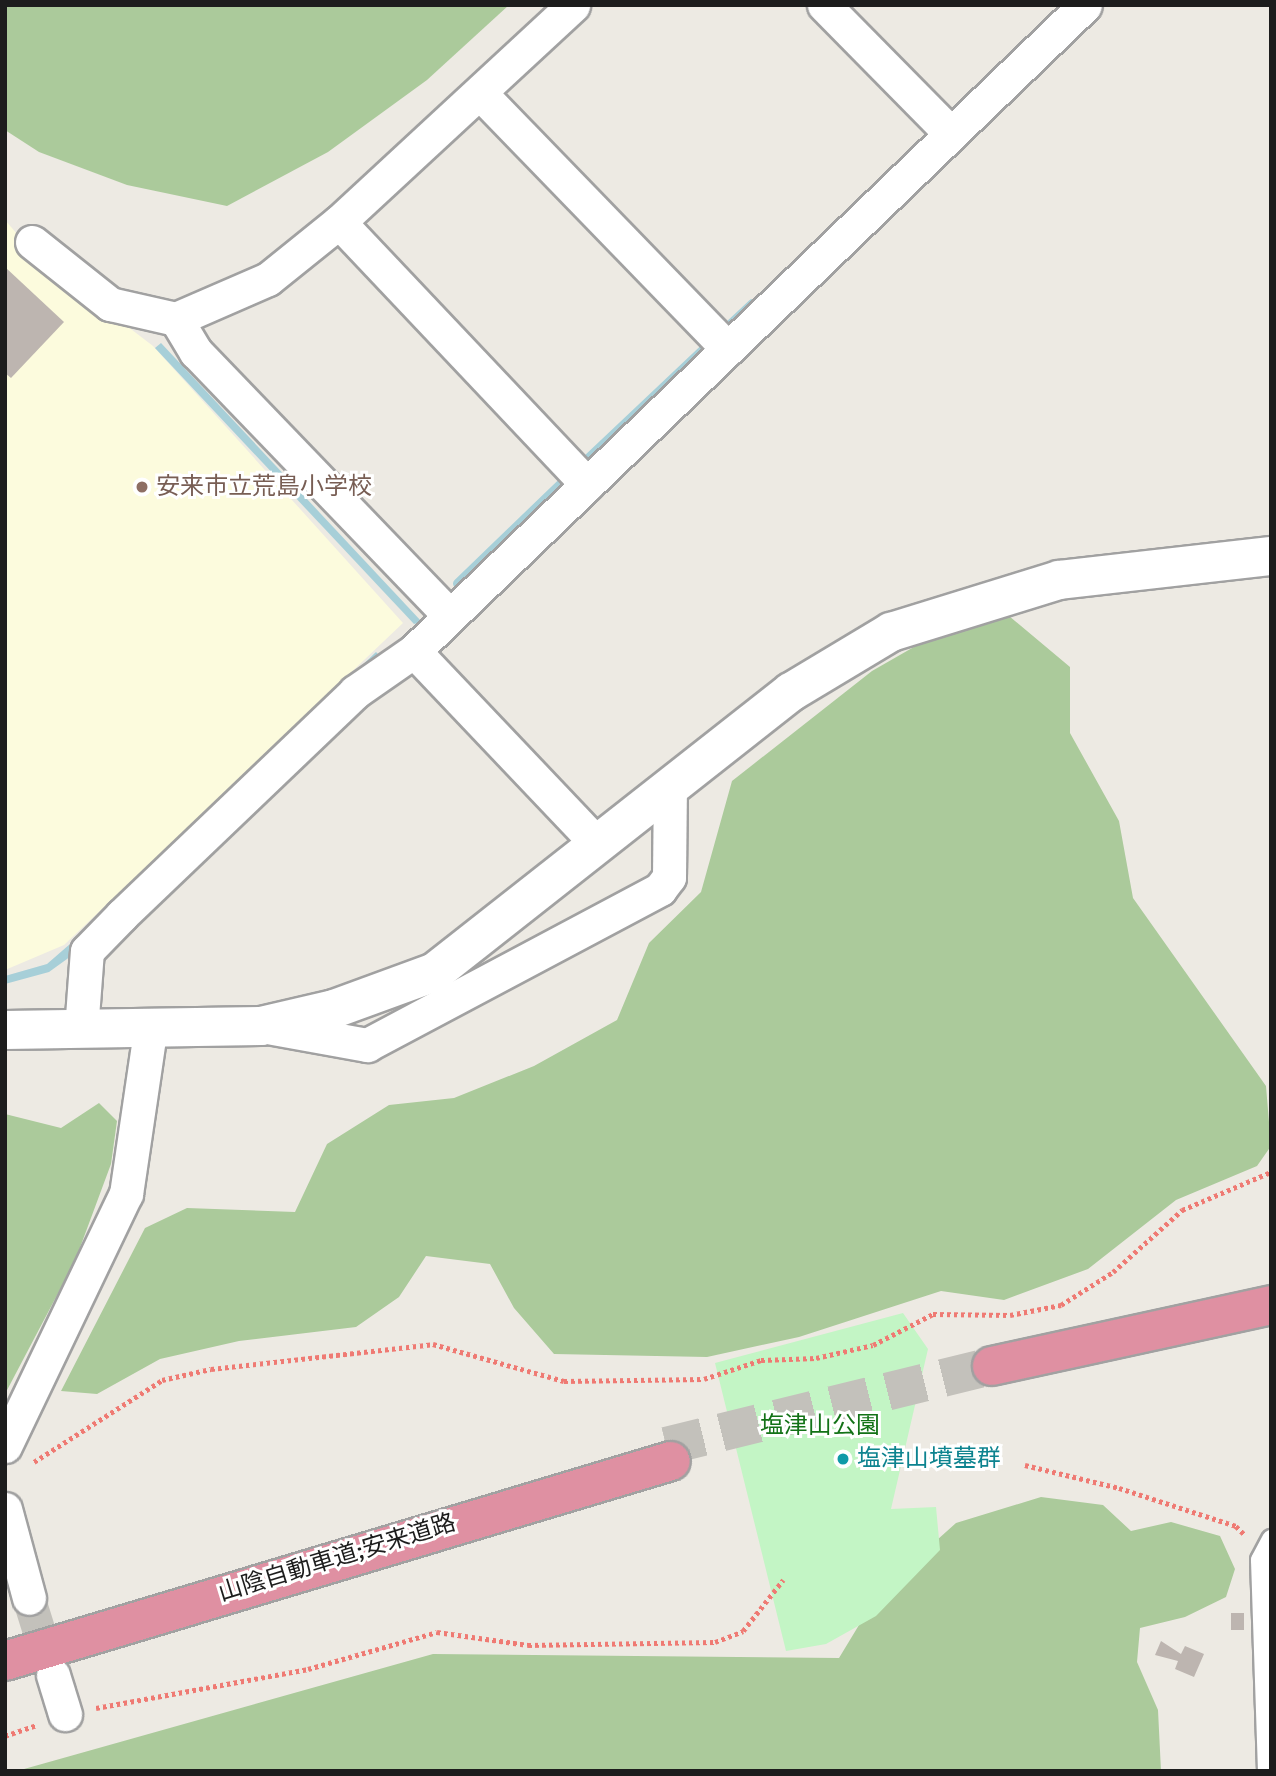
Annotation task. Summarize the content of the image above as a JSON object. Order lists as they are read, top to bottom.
{
  "streets": {
    "highway": ["山陰自動車道;安来道路"]
  },
  "parks": ["塩津山公園"],
  "places": ["安来市立荒島小学校", "塩津山墳墓群"]
}
